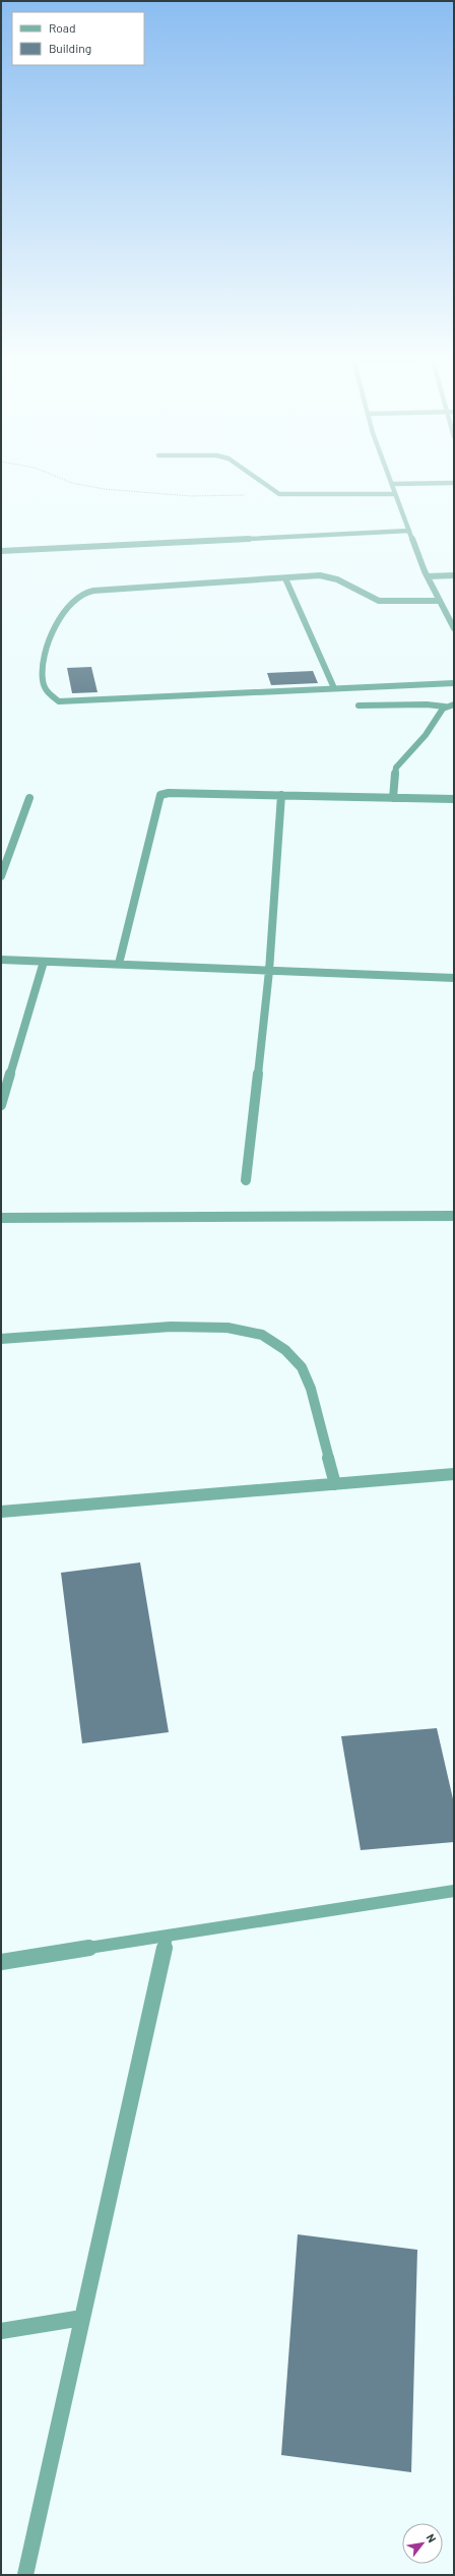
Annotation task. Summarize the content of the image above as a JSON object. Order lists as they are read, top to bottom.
{
  "legend": ["Road", "Building"],
  "north": "top right"
}
